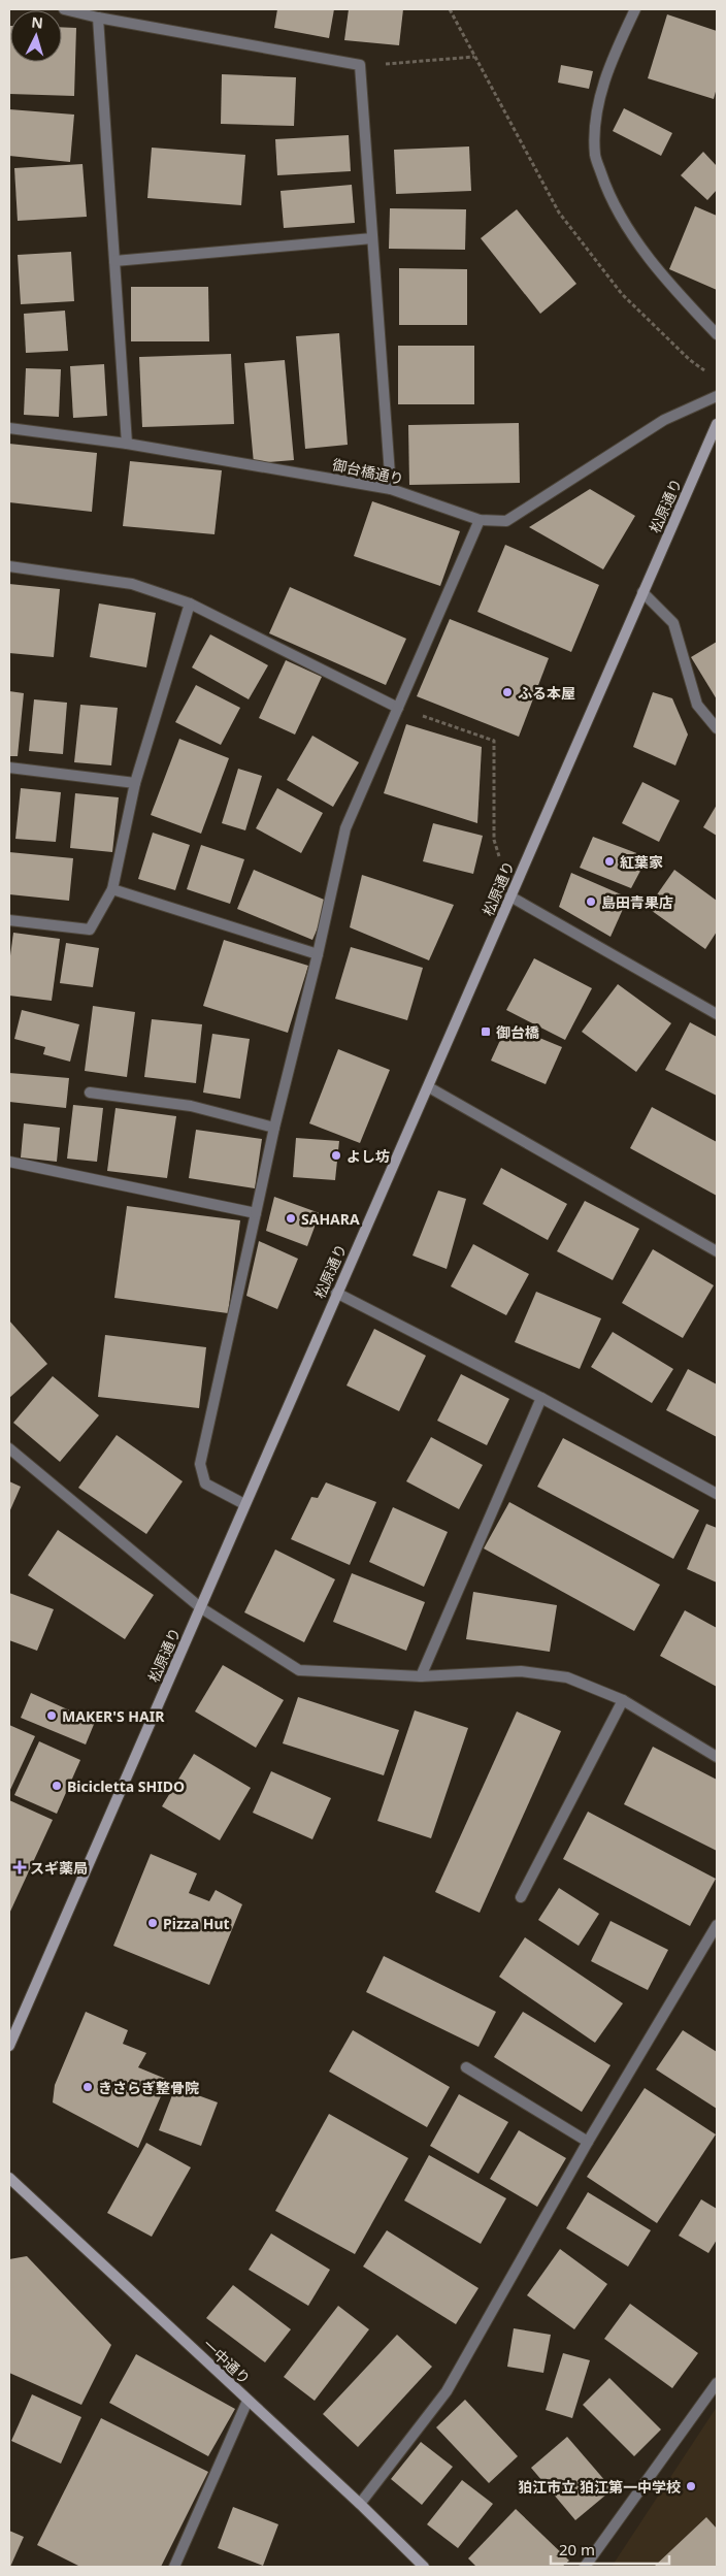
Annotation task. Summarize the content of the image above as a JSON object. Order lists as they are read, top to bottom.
{
  "streets": {
    "main road": ["松原通り", "一中通り"],
    "street": ["御台橋通り"]
  },
  "places": {
    "other": [
      "ふる本屋",
      "紅葉家",
      "島田青果店",
      "よし坊",
      "SAHARA",
      "MAKER'S HAIR",
      "Bicicletta SHIDO",
      "Pizza Hut",
      "きさらぎ整骨院",
      "狛江市立 狛江第一中学校"
    ],
    "transit": ["御台橋"],
    "health": ["スギ薬局"]
  },
  "scale_bar": "20 m",
  "north": "top"
}
